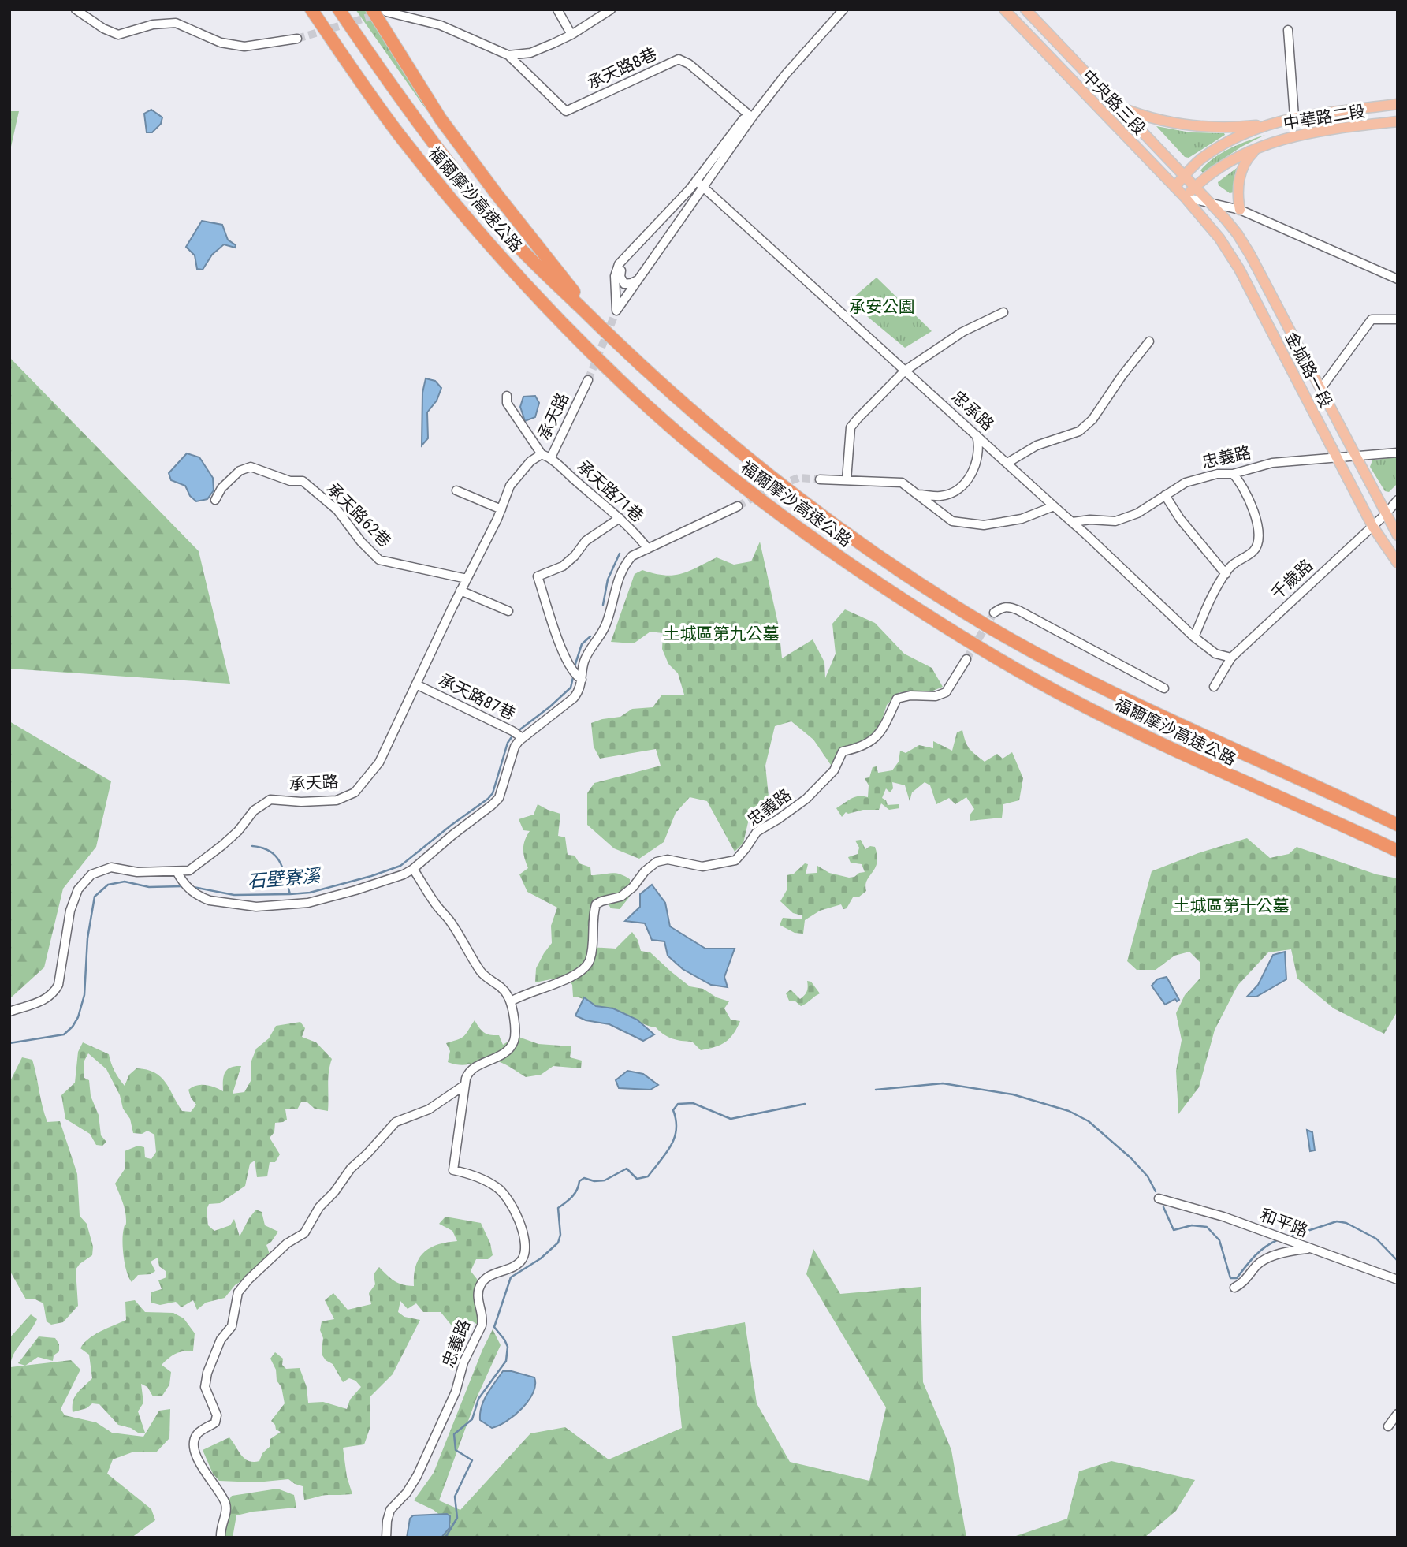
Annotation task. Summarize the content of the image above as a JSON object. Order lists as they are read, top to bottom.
{
  "streets": {
    "highway": ["福爾摩沙高速公路"],
    "main road": ["中央路三段", "中華路二段", "金城路一段"],
    "street": [
      "承天路8巷",
      "忠承路",
      "承天路",
      "忠義路",
      "承天路71巷",
      "承天路62巷",
      "千歲路",
      "承天路87巷",
      "和平路"
    ]
  },
  "crossings": [
    ["中央路三段", "中華路二段"],
    ["中央路三段", "金城路一段"],
    ["中華路二段", "金城路一段"],
    ["金城路一段", "忠義路"],
    ["金城路一段", "千歲路"],
    ["忠承路", "忠義路"],
    ["忠承路", "千歲路"],
    ["承天路", "承天路71巷"],
    ["承天路", "承天路62巷"],
    ["承天路", "承天路87巷"]
  ],
  "water": ["石壁寮溪"],
  "parks": ["承安公園", "土城區第九公墓", "土城區第十公墓"]
}
